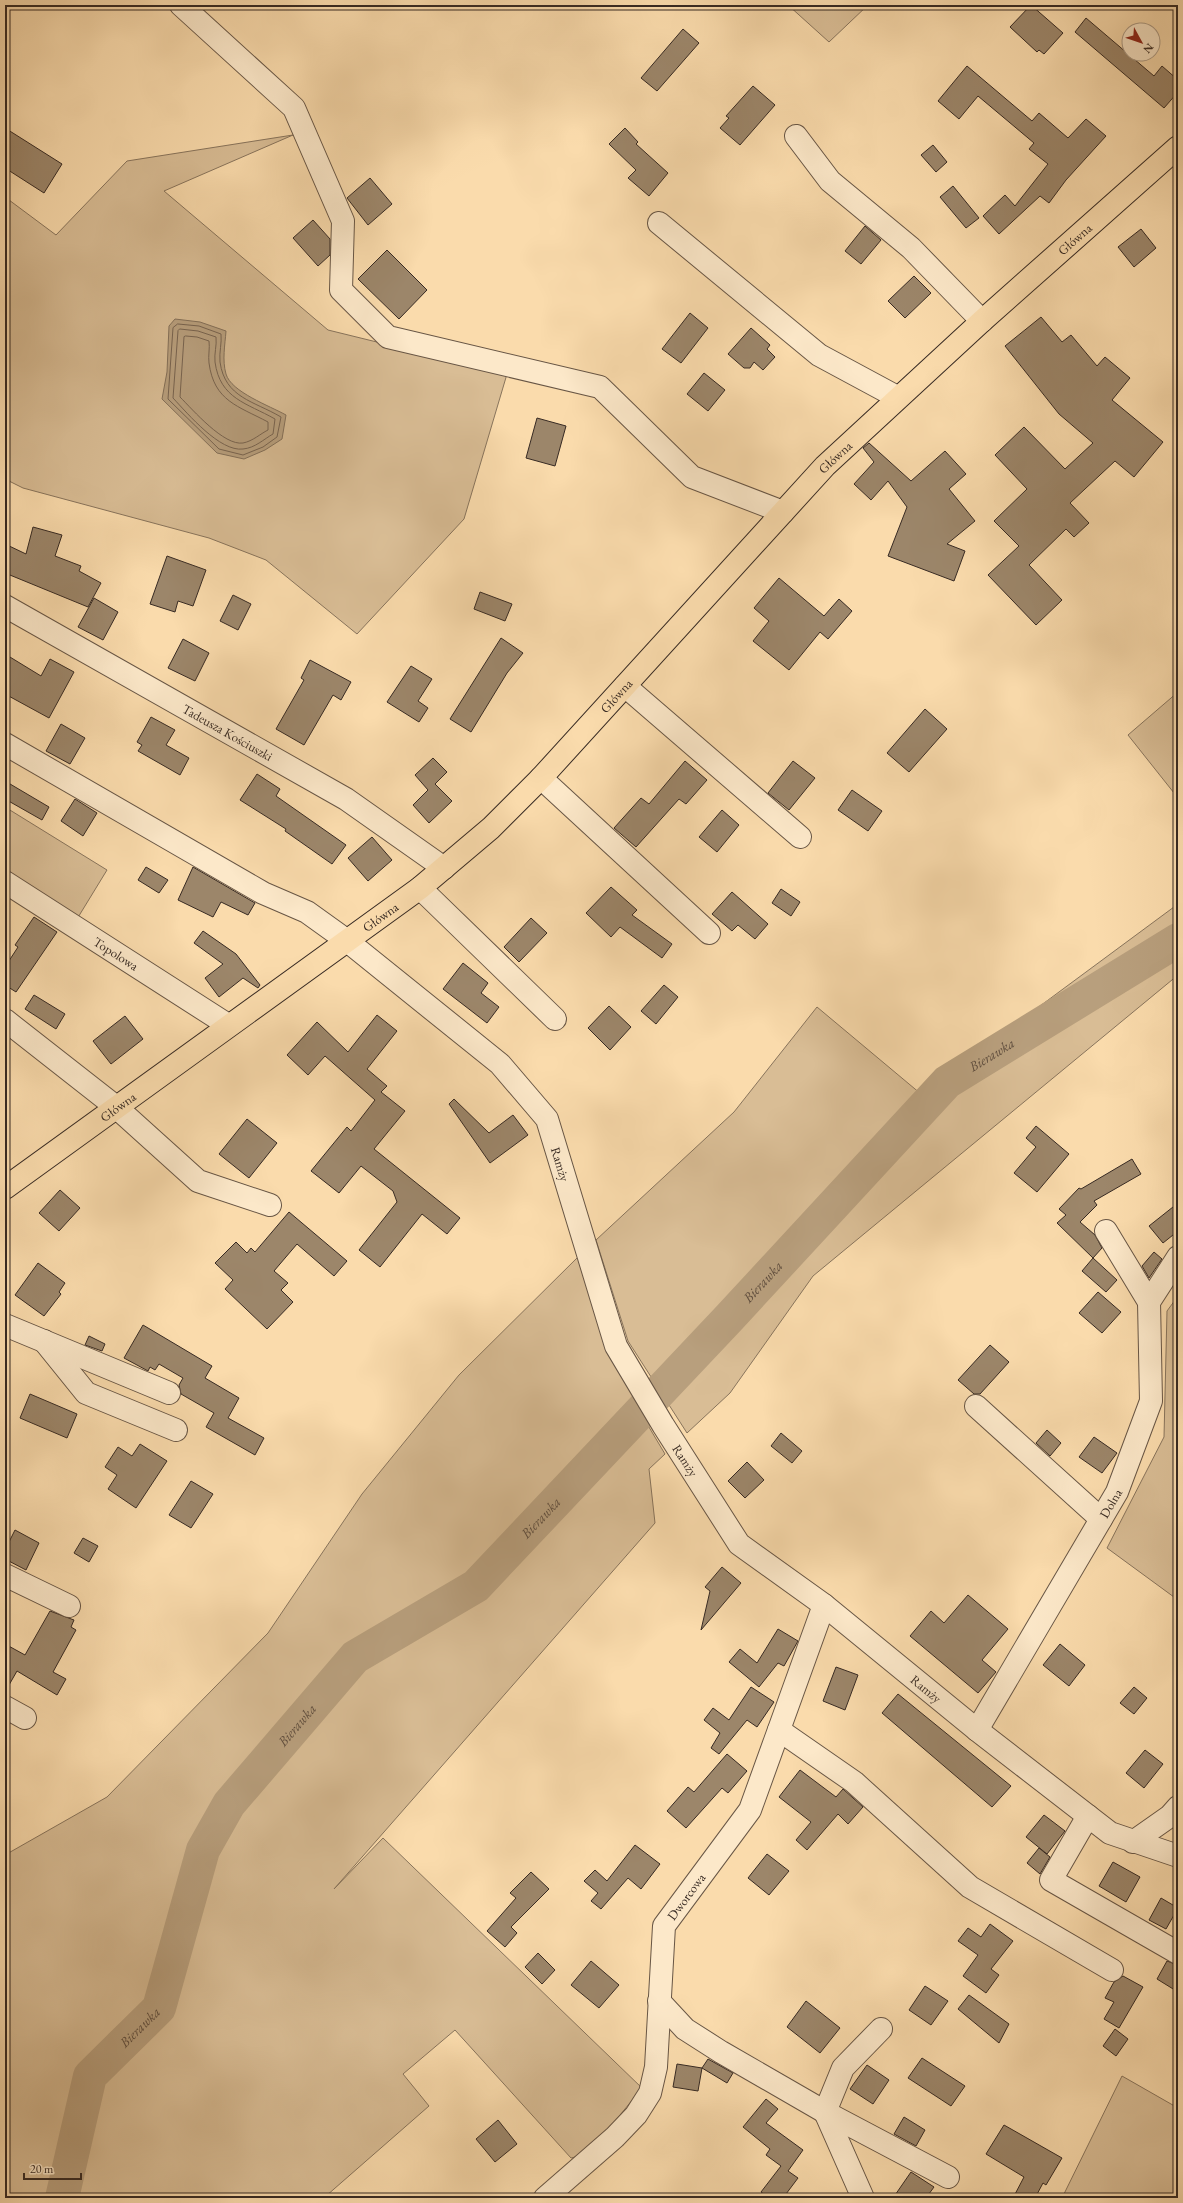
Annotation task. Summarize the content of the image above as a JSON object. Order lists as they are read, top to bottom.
{
  "streets": {
    "main road": ["Główna"],
    "street": [
      "Tadeusza Kościuszki",
      "Topolowa",
      "Ramży",
      "Dolna",
      "Dworcowa"
    ]
  },
  "crossings": [
    ["Główna", "Tadeusza Kościuszki"],
    ["Główna", "Topolowa"],
    ["Główna", "Ramży"],
    ["Ramży", "Dolna"],
    ["Ramży", "Dworcowa"]
  ],
  "water": ["Bierawka"],
  "scale_bar": "20 m",
  "north": "bottom right"
}
